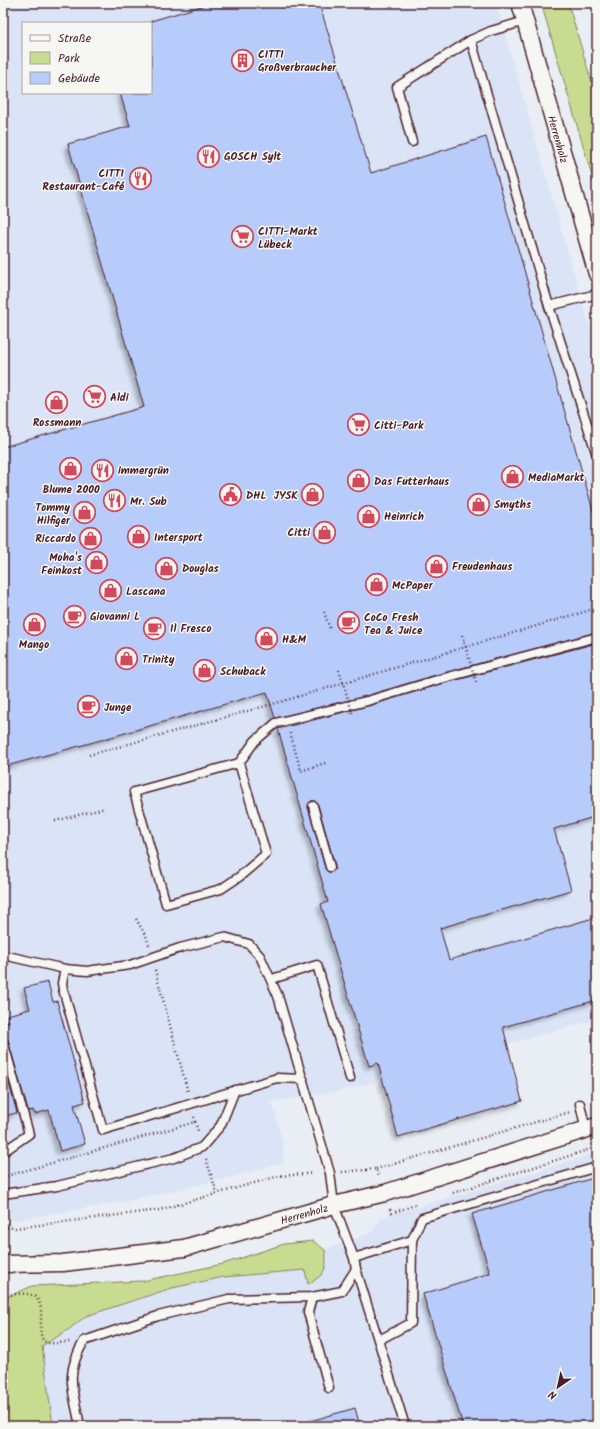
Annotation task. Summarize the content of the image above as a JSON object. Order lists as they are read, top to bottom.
{
  "streets": {
    "street": ["Herrenholz"]
  },
  "places": {
    "building": ["CITTI Großverbraucher"],
    "restaurant": [
      "GOSCH Sylt",
      "CITTI Restaurant-Café",
      "immergrün",
      "Mr. Sub"
    ],
    "supermarket": ["CITTI-Markt Lübeck", "Aldi", "Citti-Park"],
    "shop": [
      "Rossmann",
      "Blume 2000",
      "MediaMarkt",
      "Das Futterhaus",
      "JYSK",
      "Smyths",
      "Tommy Hilfiger",
      "Heinrich",
      "Citti",
      "Intersport",
      "Riccardo",
      "Moha's Feinkost",
      "Freudenhaus",
      "Douglas",
      "McPaper",
      "Lascana",
      "Mango",
      "H&M",
      "Trinity",
      "Schuback"
    ],
    "public building": ["DHL"],
    "cafe": [
      "Giovanni L",
      "CoCo Fresh Tea & Juice",
      "Il Fresco",
      "Junge"
    ]
  },
  "legend": ["Straße", "Park", "Gebäude"],
  "north": "bottom left"
}
